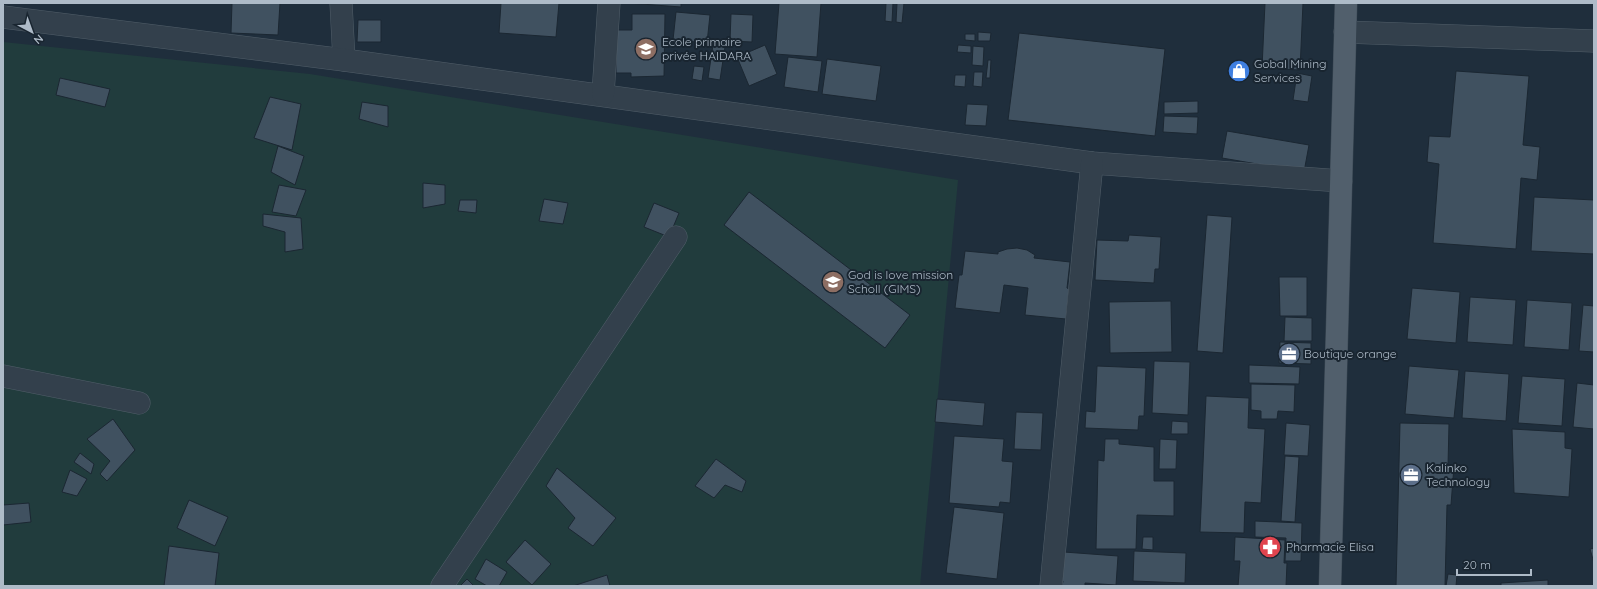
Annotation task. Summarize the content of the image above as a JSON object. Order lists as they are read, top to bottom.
{
  "places": {
    "school or university": ["Ecole primaire privée HAIDARA", "God is love mission Scholl (GlMS)"],
    "shop": ["Gobal Mining Services"],
    "office": ["Boutique orange", "Kalinko Technology"],
    "pharmacy": ["Pharmacie Elisa"]
  },
  "scale_bar": "20 m",
  "north": "bottom right"
}
